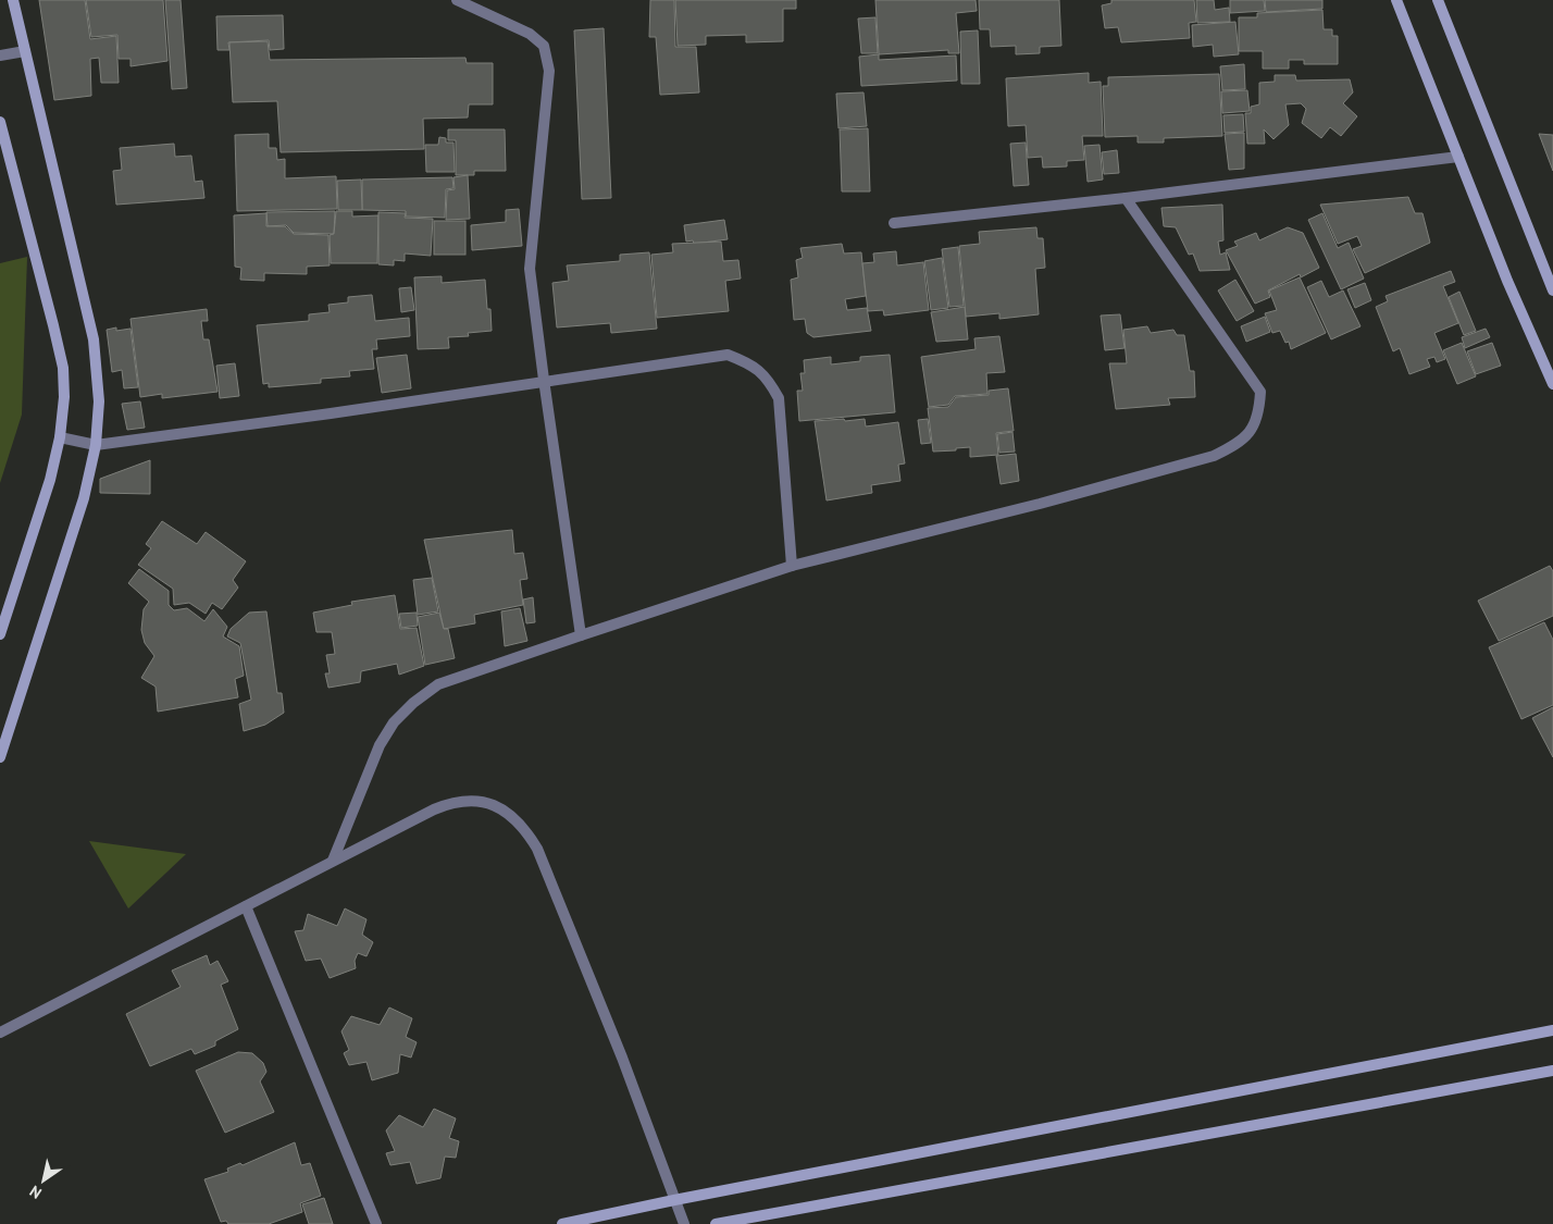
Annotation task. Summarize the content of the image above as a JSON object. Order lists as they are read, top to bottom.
{
  "north": "bottom left"
}
